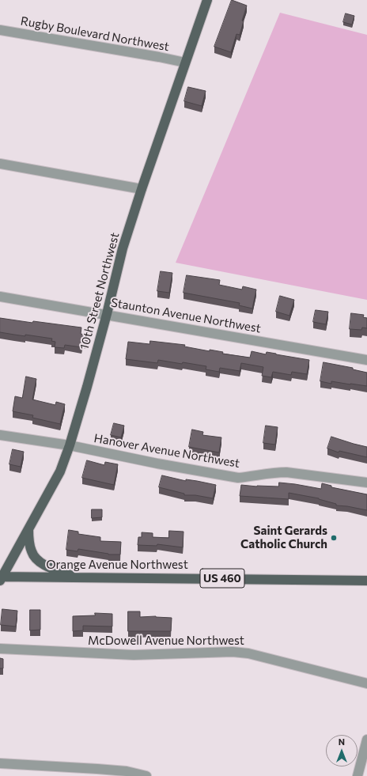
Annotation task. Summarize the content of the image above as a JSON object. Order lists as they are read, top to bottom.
{
  "streets": {
    "main road": ["10th Street Northwest", "Orange Avenue Northwest", "US 460"],
    "street": [
      "Rugby Boulevard Northwest",
      "Staunton Avenue Northwest",
      "Hanover Avenue Northwest",
      "McDowell Avenue Northwest"
    ]
  },
  "crossings": [
    ["Rugby Boulevard Northwest", "10th Street Northwest"],
    ["10th Street Northwest", "Staunton Avenue Northwest"],
    ["10th Street Northwest", "Hanover Avenue Northwest"],
    ["10th Street Northwest", "Orange Avenue Northwest"]
  ],
  "places": ["Saint Gerards Catholic Church"],
  "north": "top"
}
